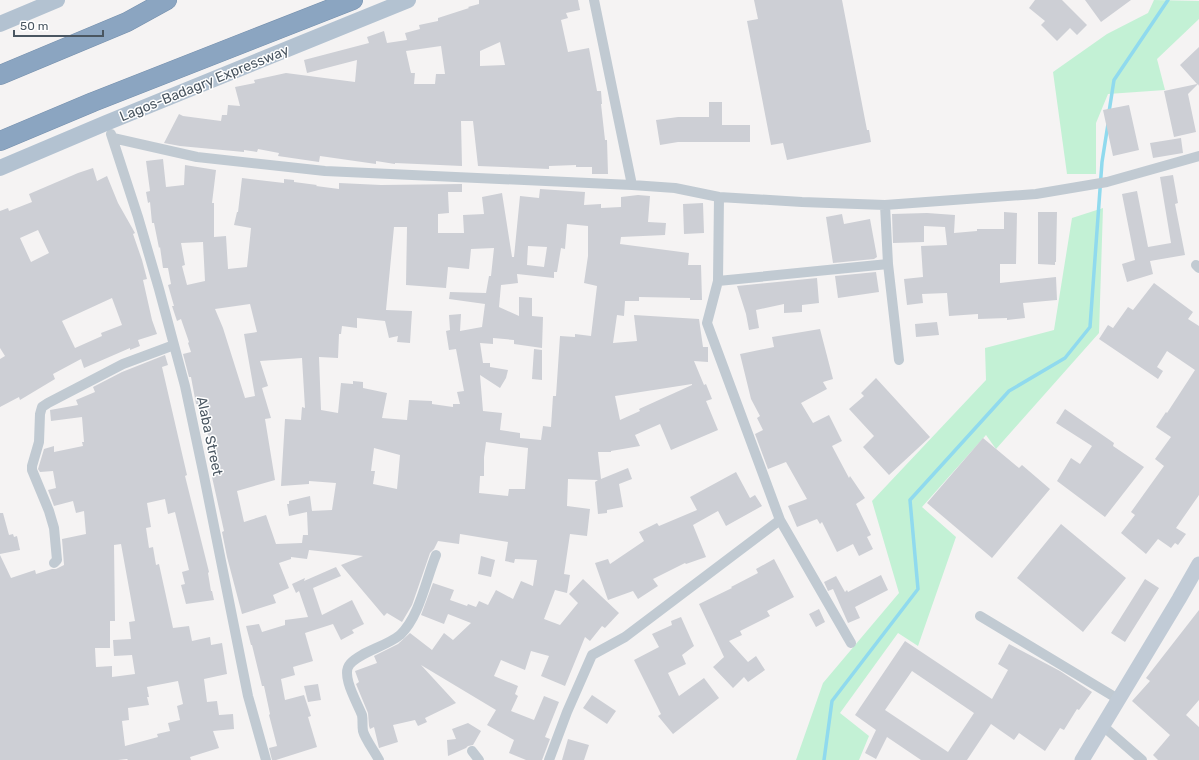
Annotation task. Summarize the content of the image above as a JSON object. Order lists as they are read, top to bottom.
{
  "streets": {
    "highway": ["Lagos-Badagry Expressway"],
    "street": ["Alaba Street"]
  },
  "crossings": [
    ["Lagos-Badagry Expressway", "Alaba Street"]
  ],
  "scale_bar": "50 m"
}
